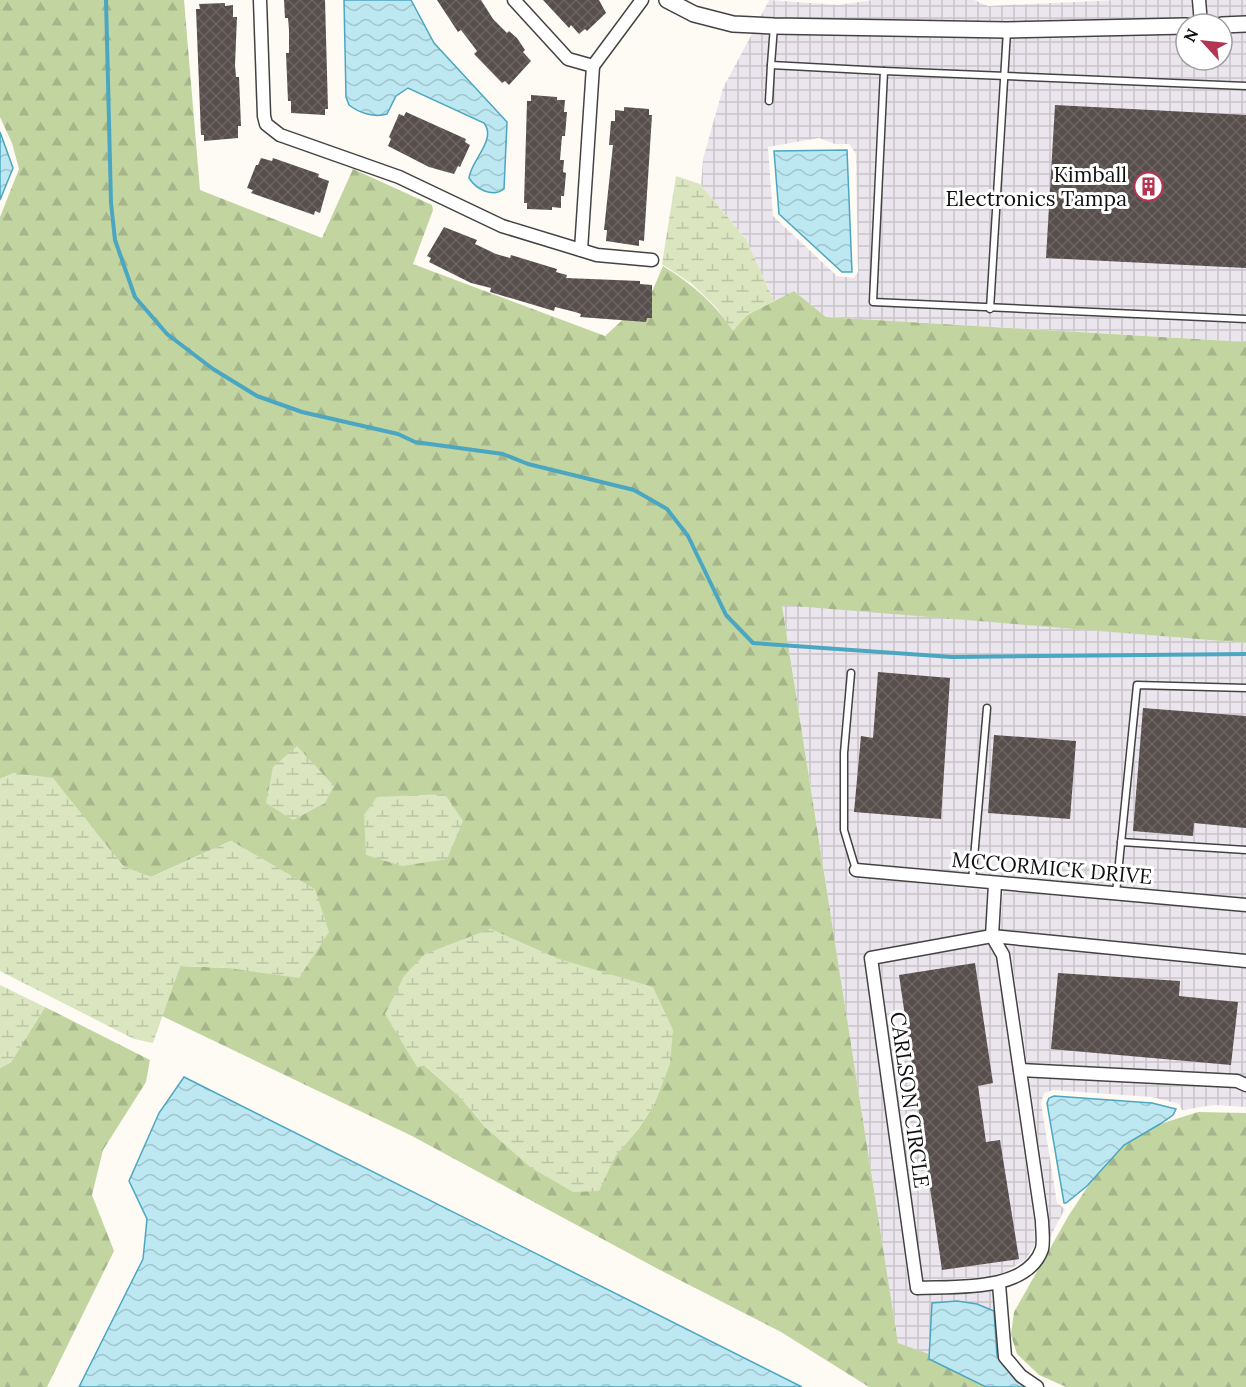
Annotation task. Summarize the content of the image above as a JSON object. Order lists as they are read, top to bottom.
{
  "streets": {
    "street": ["MCCORMICK DRIVE", "CARLSON CIRCLE"]
  },
  "crossings": [
    ["MCCORMICK DRIVE", "CARLSON CIRCLE"]
  ],
  "places": {
    "building": ["Kimball Electronics Tampa"]
  },
  "north": "top left"
}
